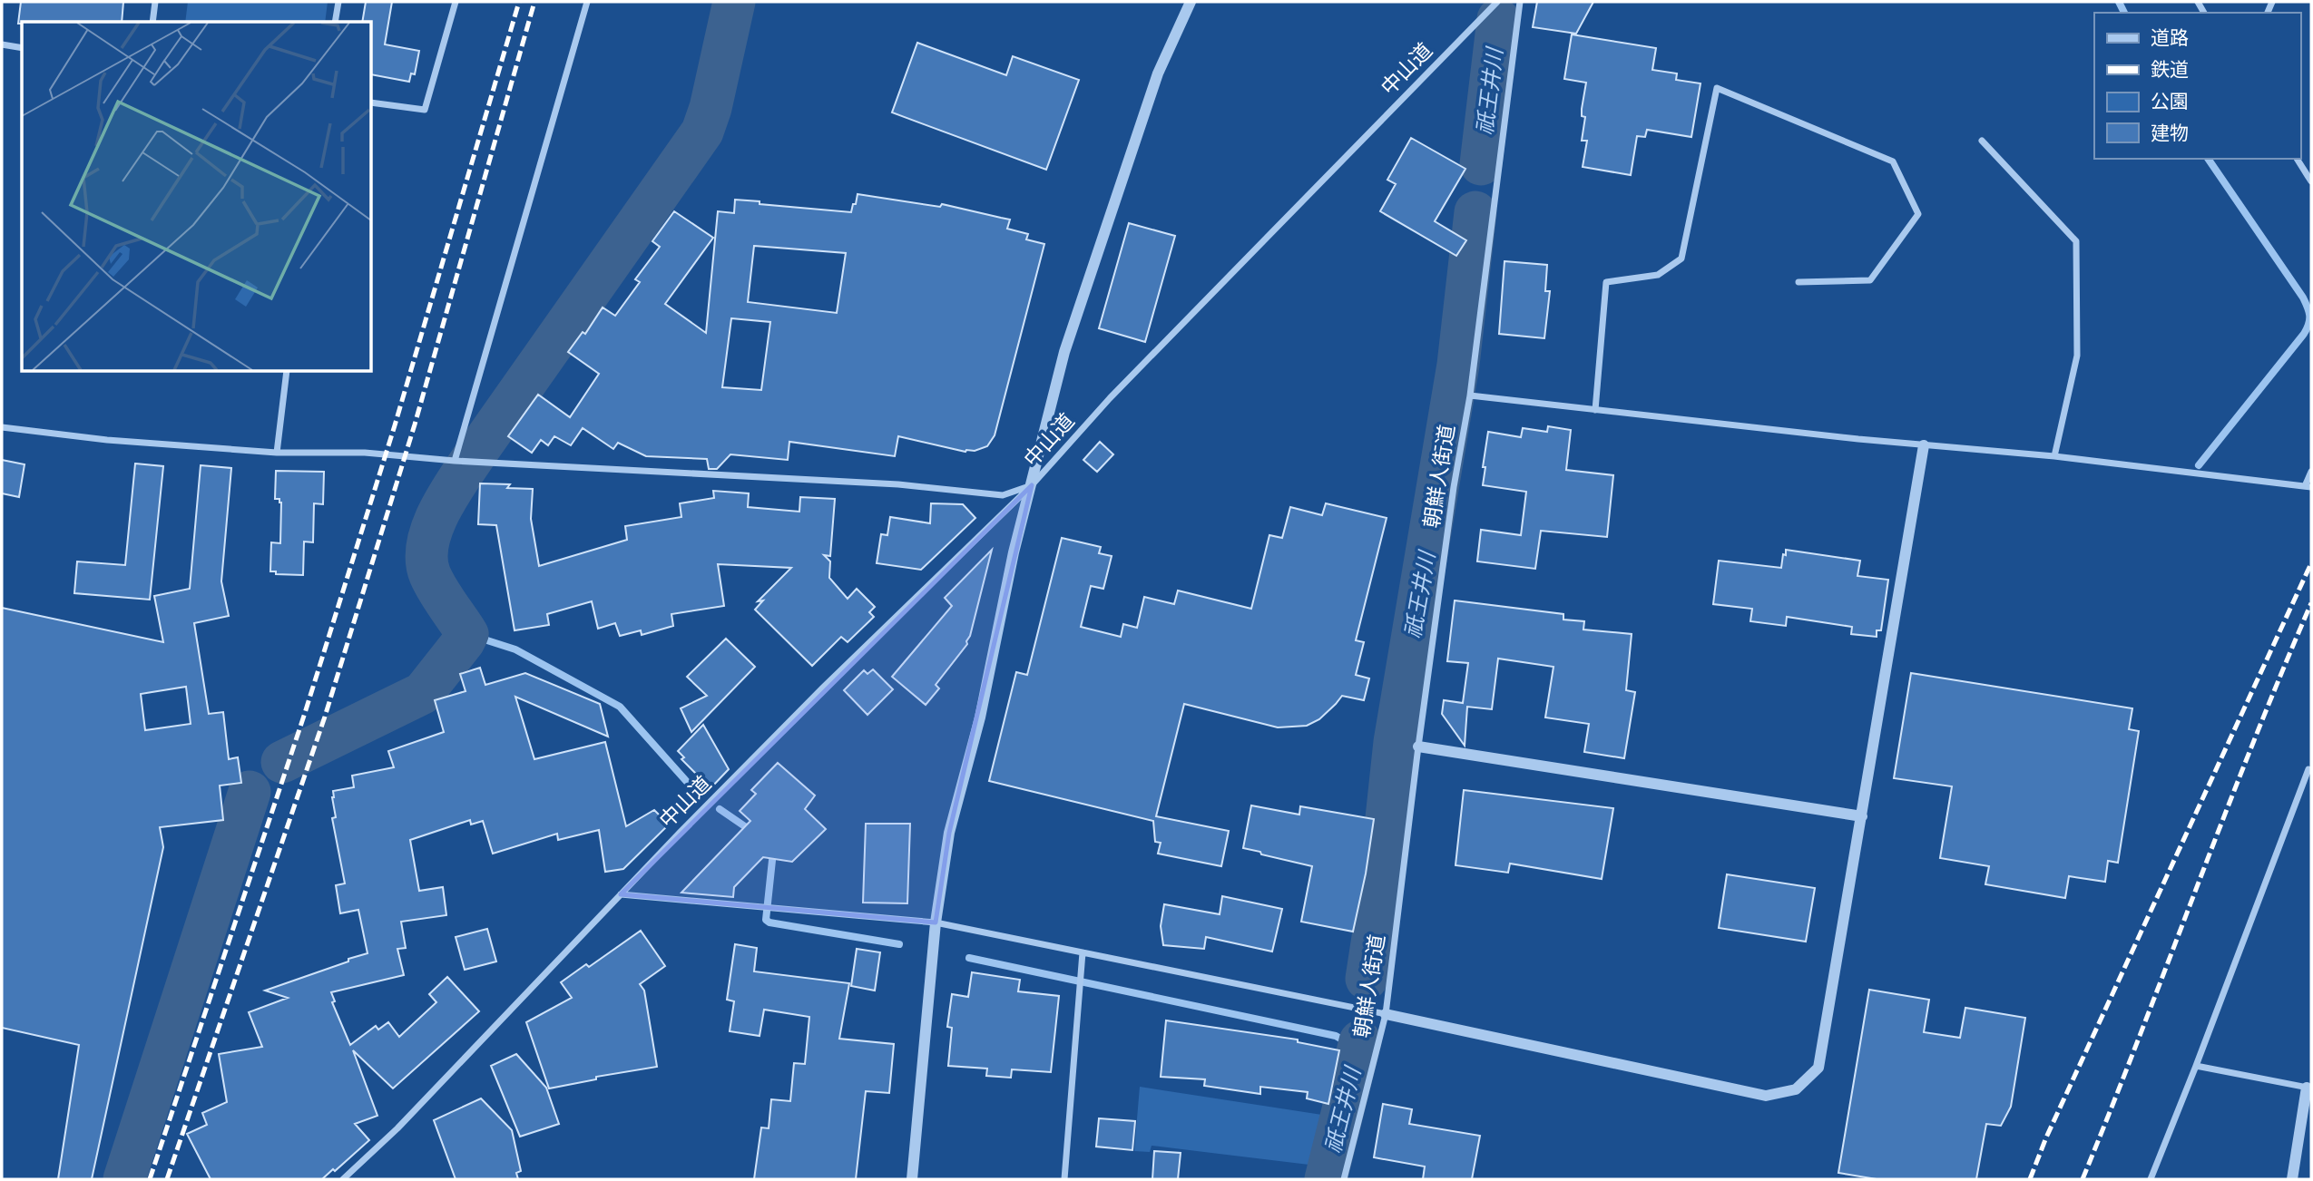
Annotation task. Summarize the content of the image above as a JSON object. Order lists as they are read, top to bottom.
{
  "streets": {
    "street": ["中山道", "朝鮮人街道"]
  },
  "water": ["祇王井川"],
  "legend": [
    "道路",
    "鉄道",
    "公園",
    "建物"
  ]
}
